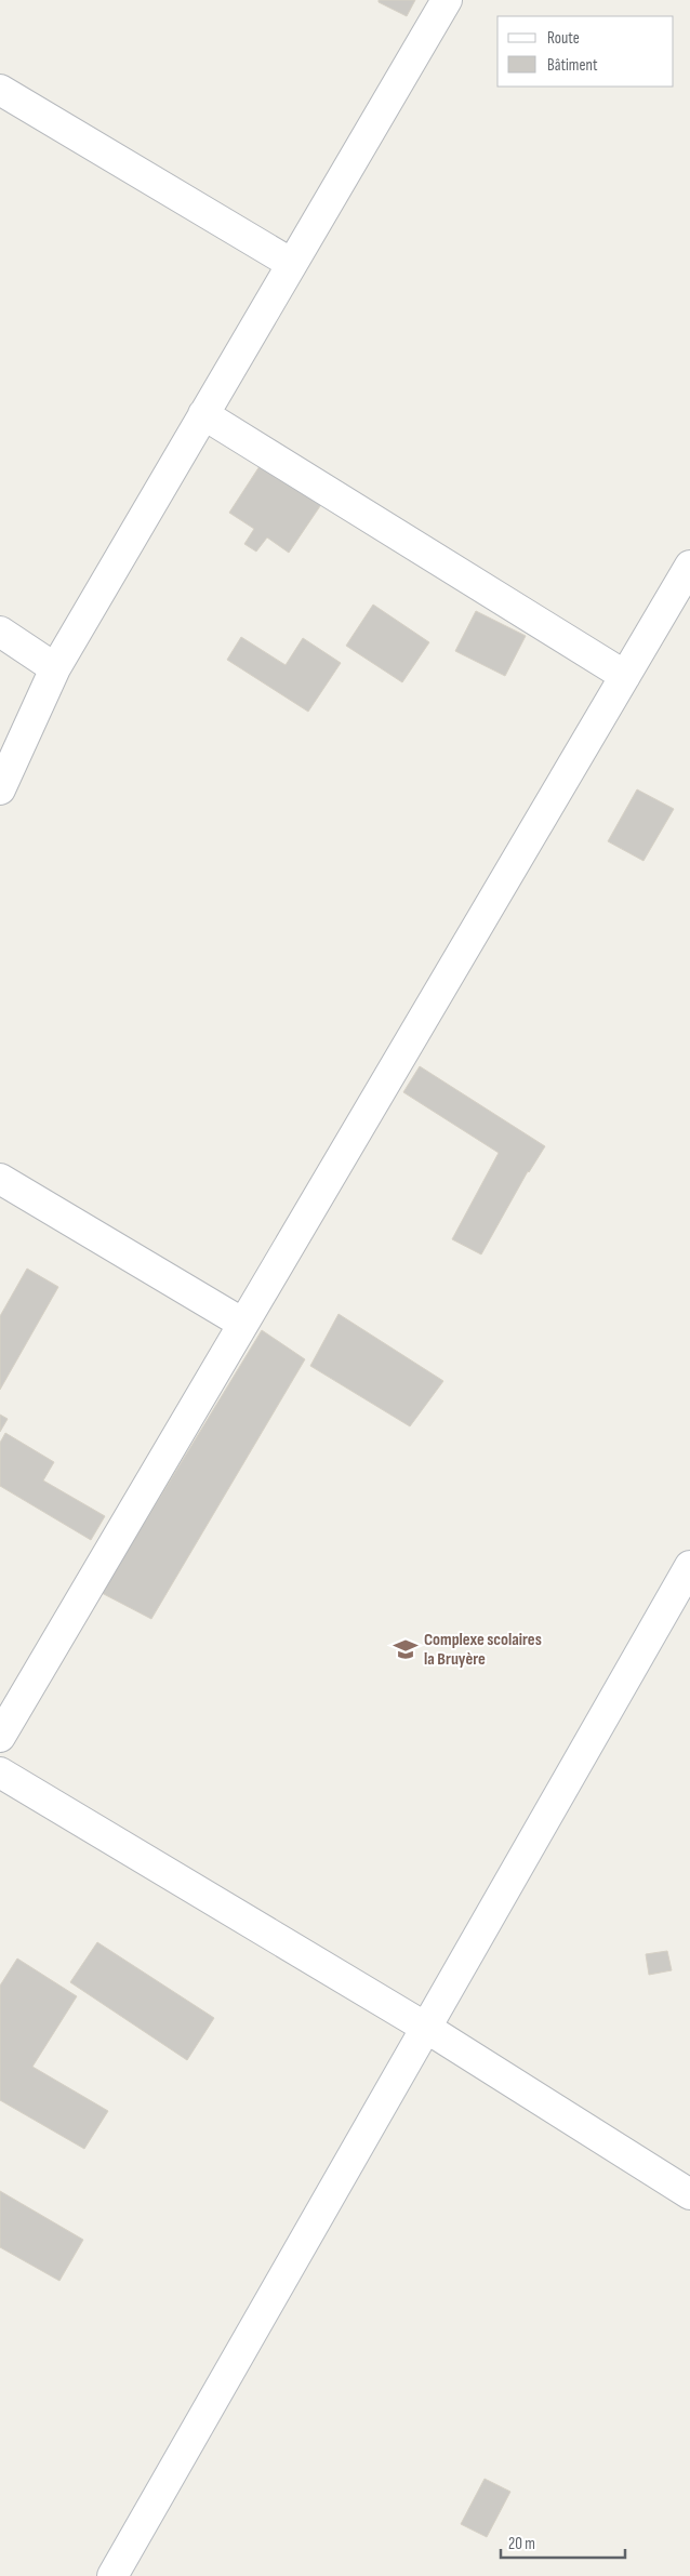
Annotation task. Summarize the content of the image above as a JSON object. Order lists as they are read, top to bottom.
{
  "places": {
    "school or university": ["Complexe scolaires la Bruyère"]
  },
  "legend": ["Route", "Bâtiment"],
  "scale_bar": "20 m"
}
